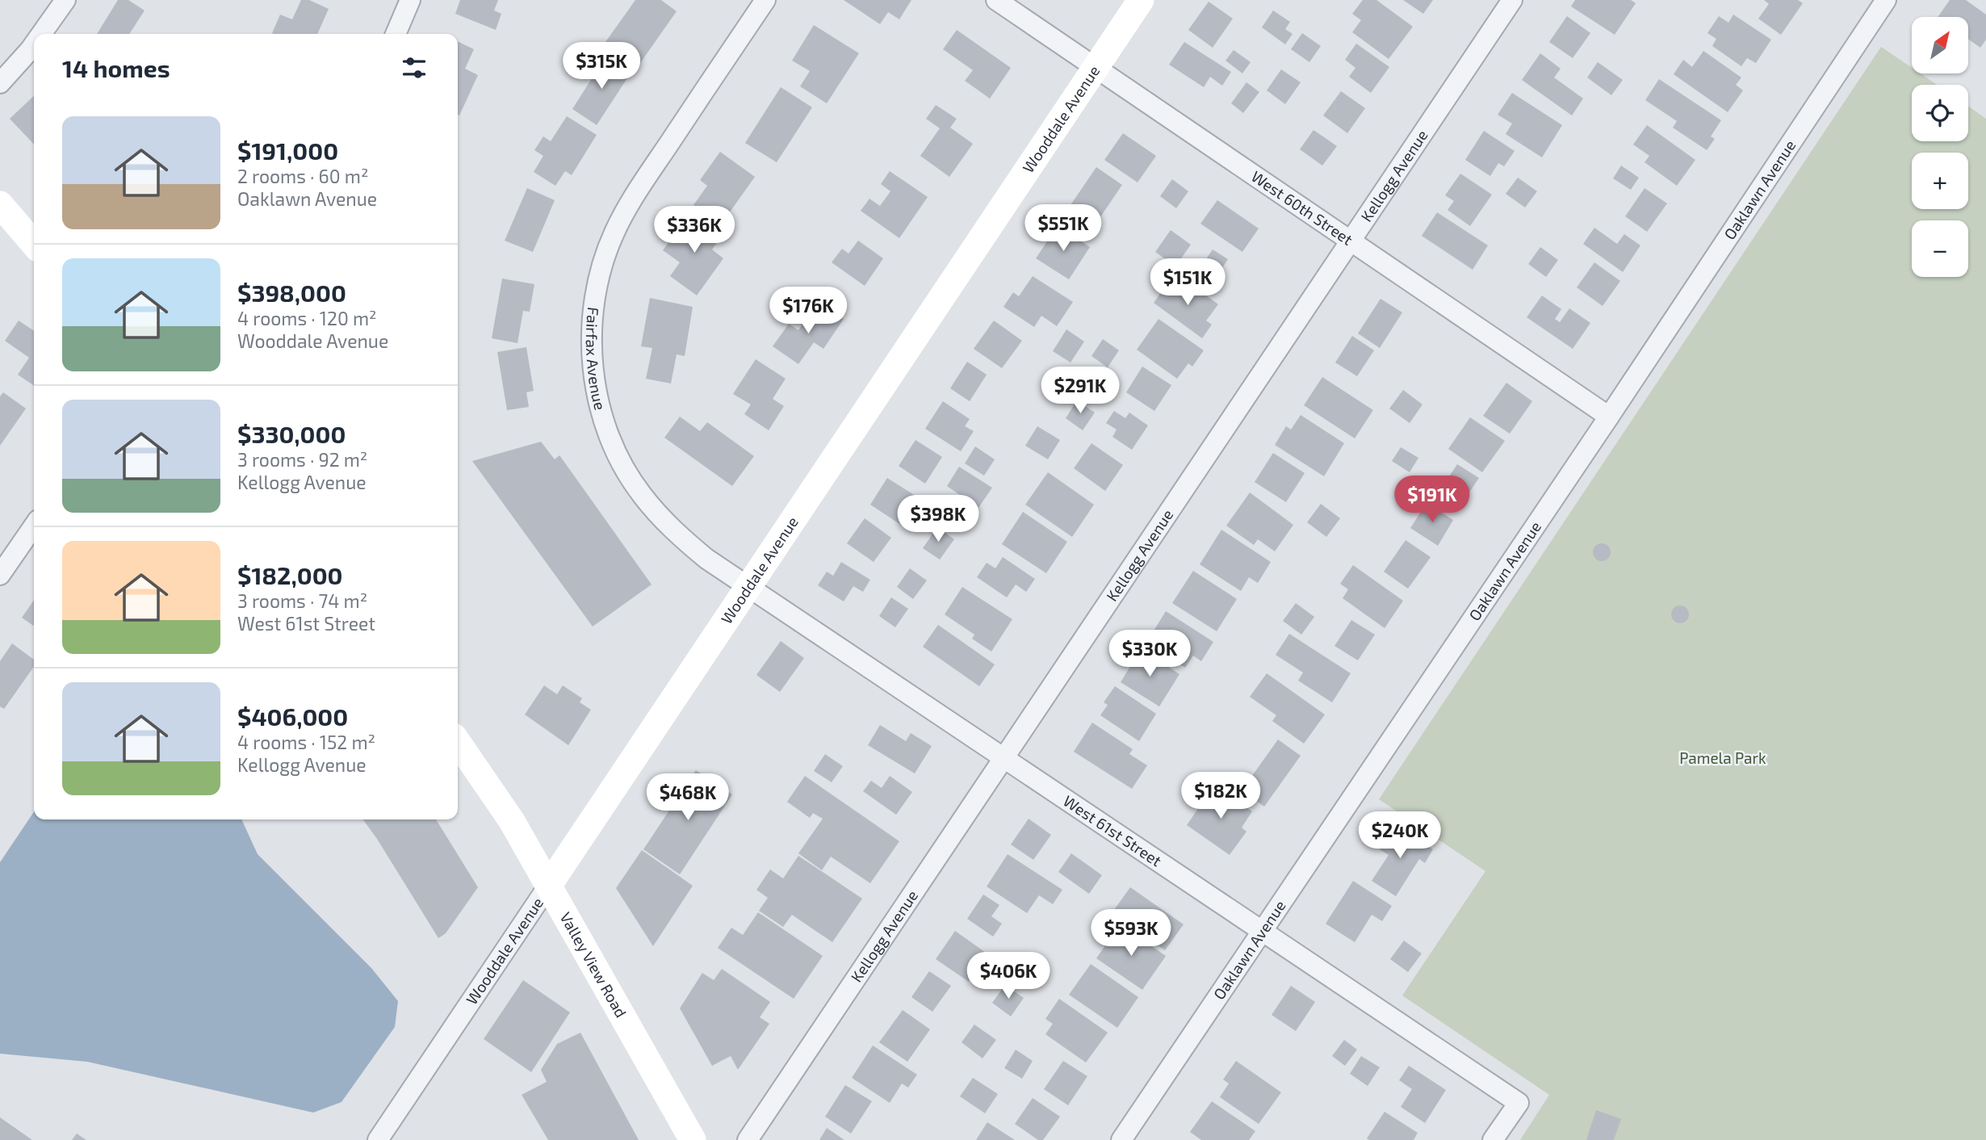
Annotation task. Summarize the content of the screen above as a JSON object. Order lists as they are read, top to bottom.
{
  "streets": {
    "street": [
      "Wooddale Avenue",
      "Kellogg Avenue",
      "Oaklawn Avenue",
      "West 60th Street",
      "Fairfax Avenue",
      "West 61st Street",
      "Valley View Road"
    ]
  },
  "crossings": [
    ["Wooddale Avenue", "West 60th Street"],
    ["Wooddale Avenue", "West 61st Street"],
    ["Wooddale Avenue", "Valley View Road"],
    ["Kellogg Avenue", "West 60th Street"],
    ["Kellogg Avenue", "West 61st Street"],
    ["Oaklawn Avenue", "West 60th Street"],
    ["Oaklawn Avenue", "West 61st Street"],
    ["Fairfax Avenue", "West 61st Street"]
  ],
  "parks": ["Pamela Park"],
  "north": "top right",
  "page": {
    "map_buttons": ["+", "−"],
    "heading": "14 homes",
    "price": [
      "$315K",
      "$551K",
      "$336K",
      "$151K",
      "$176K",
      "$291K",
      "$191K",
      "$398K",
      "$330K",
      "$182K",
      "$468K",
      "$240K",
      "$593K",
      "$406K"
    ],
    "list": [
      {
        "name": "$191,000",
        "note": "2 rooms · 60 m² · Oaklawn Avenue"
      },
      {
        "name": "$398,000",
        "note": "4 rooms · 120 m² · Wooddale Avenue"
      },
      {
        "name": "$330,000",
        "note": "3 rooms · 92 m² · Kellogg Avenue"
      },
      {
        "name": "$182,000",
        "note": "3 rooms · 74 m² · West 61st Street"
      },
      {
        "name": "$406,000",
        "note": "4 rooms · 152 m² · Kellogg Avenue"
      }
    ]
  }
}
